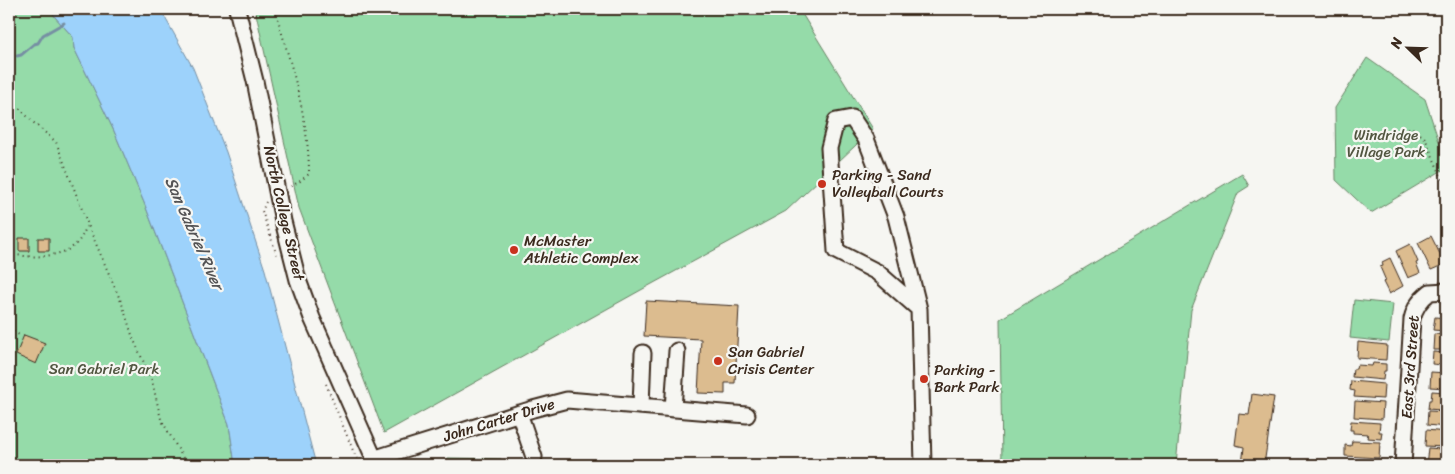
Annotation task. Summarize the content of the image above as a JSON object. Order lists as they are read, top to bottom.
{
  "streets": {
    "street": ["North College Street", "East 3rd Street", "John Carter Drive"]
  },
  "crossings": [
    ["North College Street", "John Carter Drive"]
  ],
  "water": ["San Gabriel River"],
  "parks": ["Windridge Village Park", "San Gabriel Park"],
  "places": [
    "Parking - Sand Volleyball Courts",
    "McMaster Athletic Complex",
    "San Gabriel Crisis Center",
    "Parking - Bark Park"
  ],
  "north": "top left"
}
